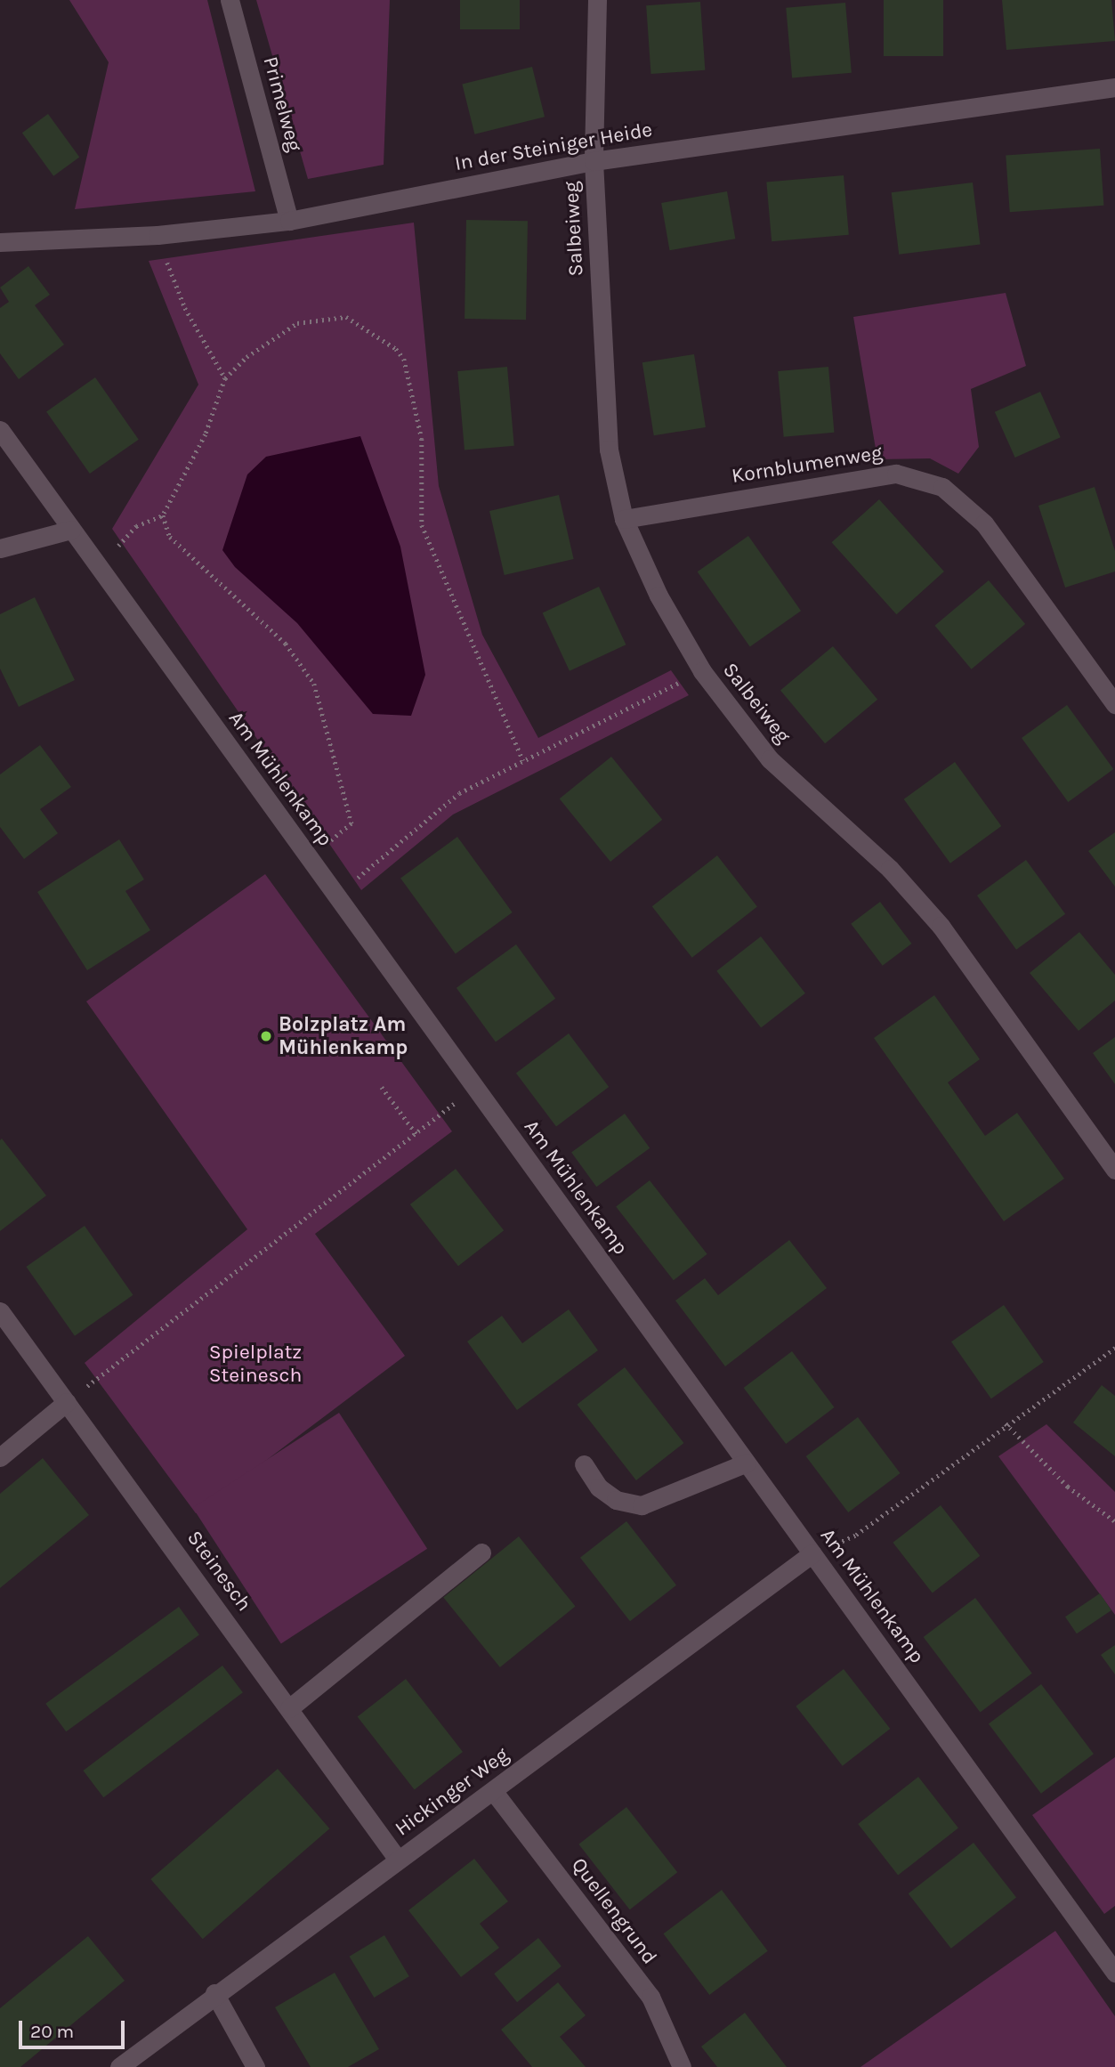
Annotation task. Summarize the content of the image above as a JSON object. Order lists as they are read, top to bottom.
{
  "streets": {
    "street": [
      "Primelweg",
      "In der Steiniger Heide",
      "Salbeiweg",
      "Kornblumenweg",
      "Am Mühlenkamp",
      "Steinesch",
      "Hickinger Weg",
      "Quellengrund"
    ]
  },
  "crossings": [
    ["Primelweg", "In der Steiniger Heide"],
    ["In der Steiniger Heide", "Salbeiweg"],
    ["Salbeiweg", "Kornblumenweg"],
    ["Am Mühlenkamp", "Hickinger Weg"],
    ["Steinesch", "Hickinger Weg"],
    ["Hickinger Weg", "Quellengrund"]
  ],
  "parks": ["Spielplatz Steinesch"],
  "places": ["Bolzplatz Am Mühlenkamp"],
  "scale_bar": "20 m"
}
